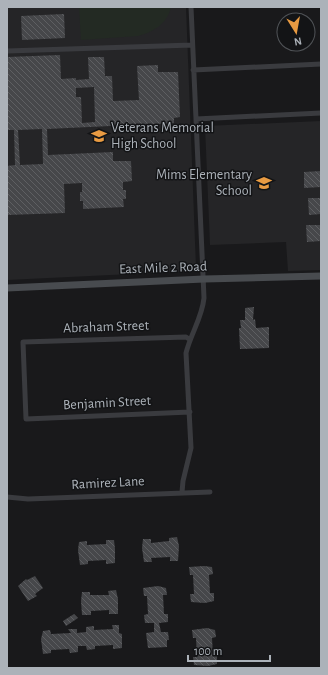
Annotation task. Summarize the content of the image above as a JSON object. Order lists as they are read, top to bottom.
{
  "streets": {
    "main road": ["East Mile 2 Road"],
    "street": ["Abraham Street", "Benjamin Street", "Ramirez Lane"]
  },
  "crossings": [
    ["Abraham Street", "Benjamin Street"]
  ],
  "places": {
    "school or university": ["Veterans Memorial High School", "Mims Elementary School"]
  },
  "scale_bar": "100 m",
  "north": "bottom"
}
